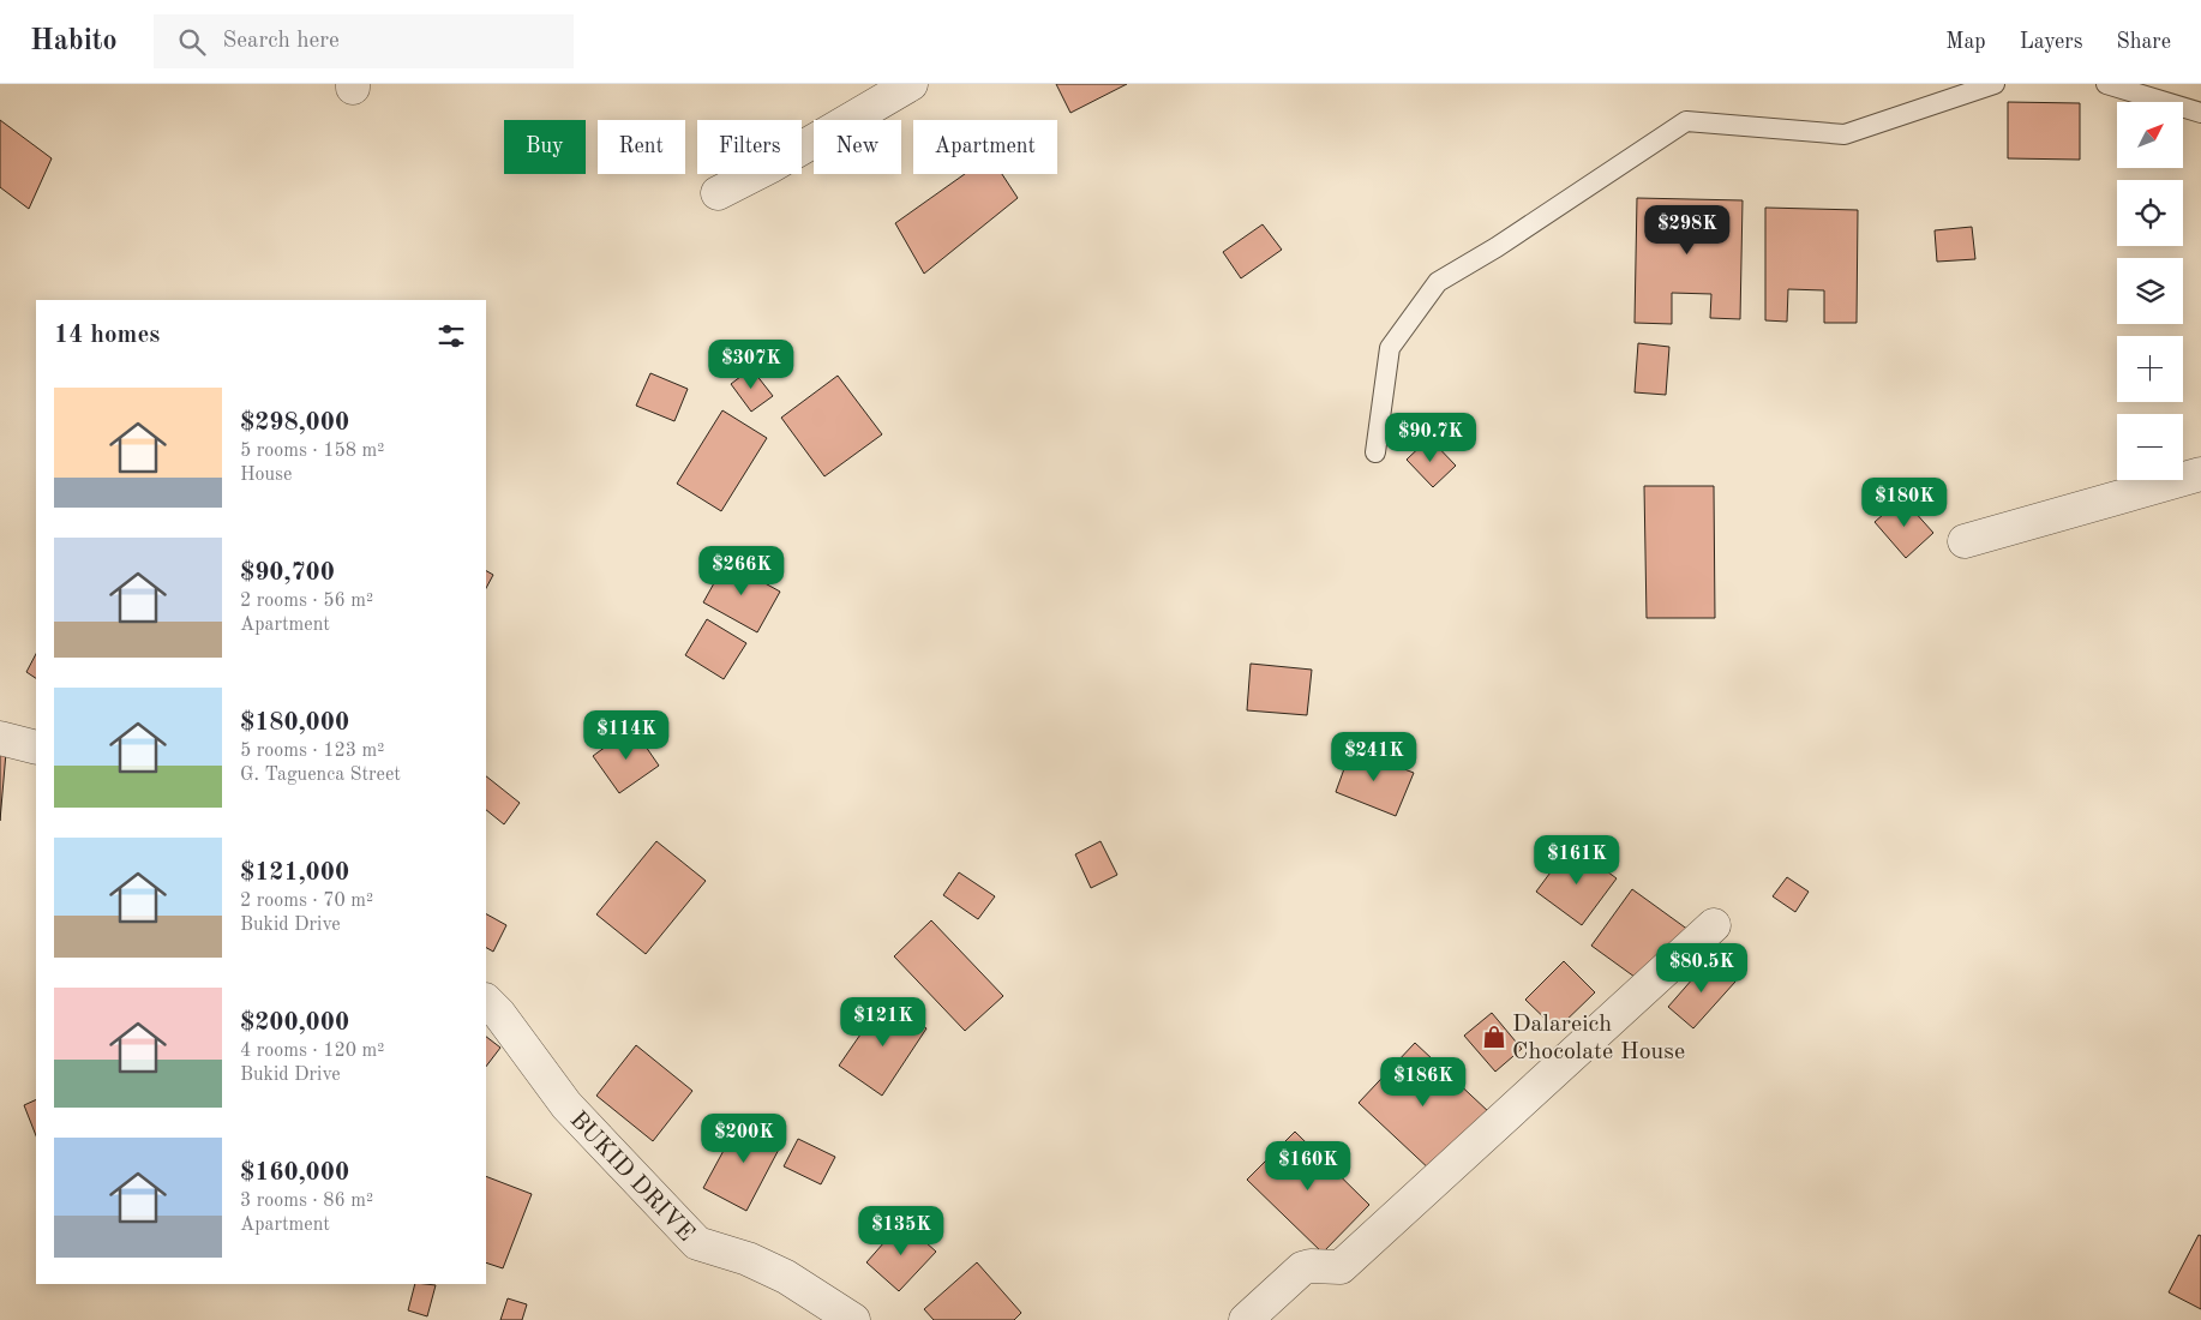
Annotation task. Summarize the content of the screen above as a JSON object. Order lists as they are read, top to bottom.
{
  "streets": {
    "street": ["BUKID DRIVE"]
  },
  "places": {
    "shop": ["Dalareich Chocolate House"]
  },
  "north": "top right",
  "page": {
    "header": "Habito",
    "search": "Search here",
    "nav": ["Map", "Layers", "Share"],
    "map_buttons": ["+", "−"],
    "chip": [
      "Buy",
      "Rent",
      "Filters",
      "New",
      "Apartment"
    ],
    "price": [
      "$298K",
      "$307K",
      "$90.7K",
      "$180K",
      "$266K",
      "$114K",
      "$241K",
      "$161K",
      "$80.5K",
      "$121K",
      "$186K",
      "$200K",
      "$160K",
      "$135K"
    ],
    "heading": "14 homes",
    "list": [
      {
        "name": "$298,000",
        "note": "5 rooms · 158 m² · House"
      },
      {
        "name": "$90,700",
        "note": "2 rooms · 56 m² · Apartment"
      },
      {
        "name": "$180,000",
        "note": "5 rooms · 123 m² · G. Taguenca Street"
      },
      {
        "name": "$121,000",
        "note": "2 rooms · 70 m² · Bukid Drive"
      },
      {
        "name": "$200,000",
        "note": "4 rooms · 120 m² · Bukid Drive"
      },
      {
        "name": "$160,000",
        "note": "3 rooms · 86 m² · Apartment"
      }
    ]
  }
}
